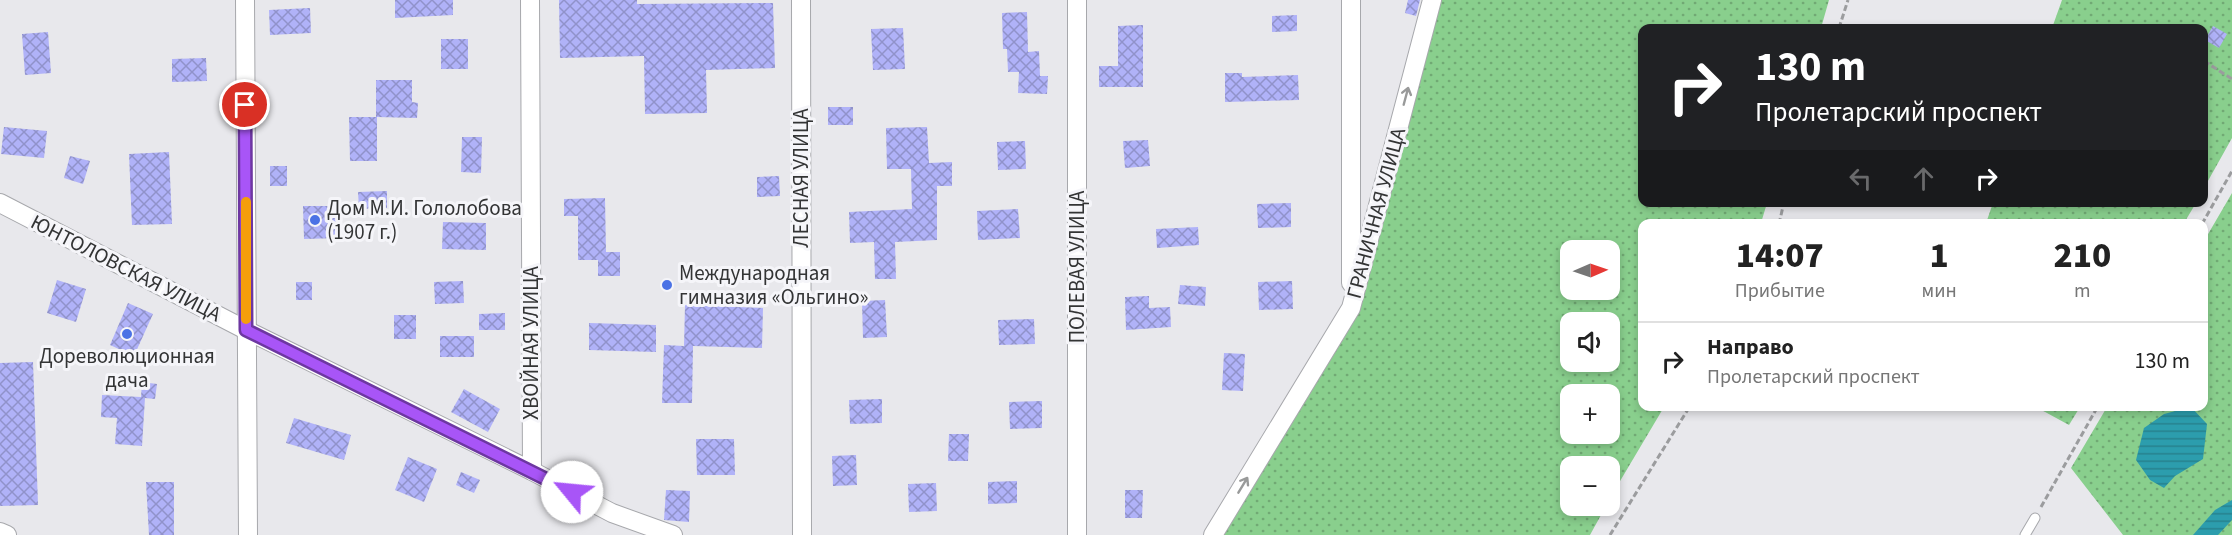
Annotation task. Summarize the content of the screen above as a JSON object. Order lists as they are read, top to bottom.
{
  "streets": {
    "street": [
      "ЛЕСНАЯ УЛИЦА",
      "ГРАНИЧНАЯ УЛИЦА",
      "ПОЛЕВАЯ УЛИЦА",
      "ЮНТОЛОВСКАЯ УЛИЦА",
      "ХВОЙНАЯ УЛИЦА"
    ]
  },
  "crossings": [
    ["ЮНТОЛОВСКАЯ УЛИЦА", "ХВОЙНАЯ УЛИЦА"]
  ],
  "places": ["Дом М.И. Гололобова (1907 г.)", "Международная гимназия «Ольгино»", "Дореволюционная дача"],
  "north": "right",
  "page": {
    "turn": ["130 m", "Пролетарский проспект"],
    "eta": [
      "14:07",
      "Прибытие",
      "1",
      "мин",
      "210",
      "m"
    ],
    "map_buttons": ["+", "−"],
    "list": [
      {
        "name": "Направо",
        "note": "Пролетарский проспект",
        "value": "130 m"
      }
    ]
  }
}
